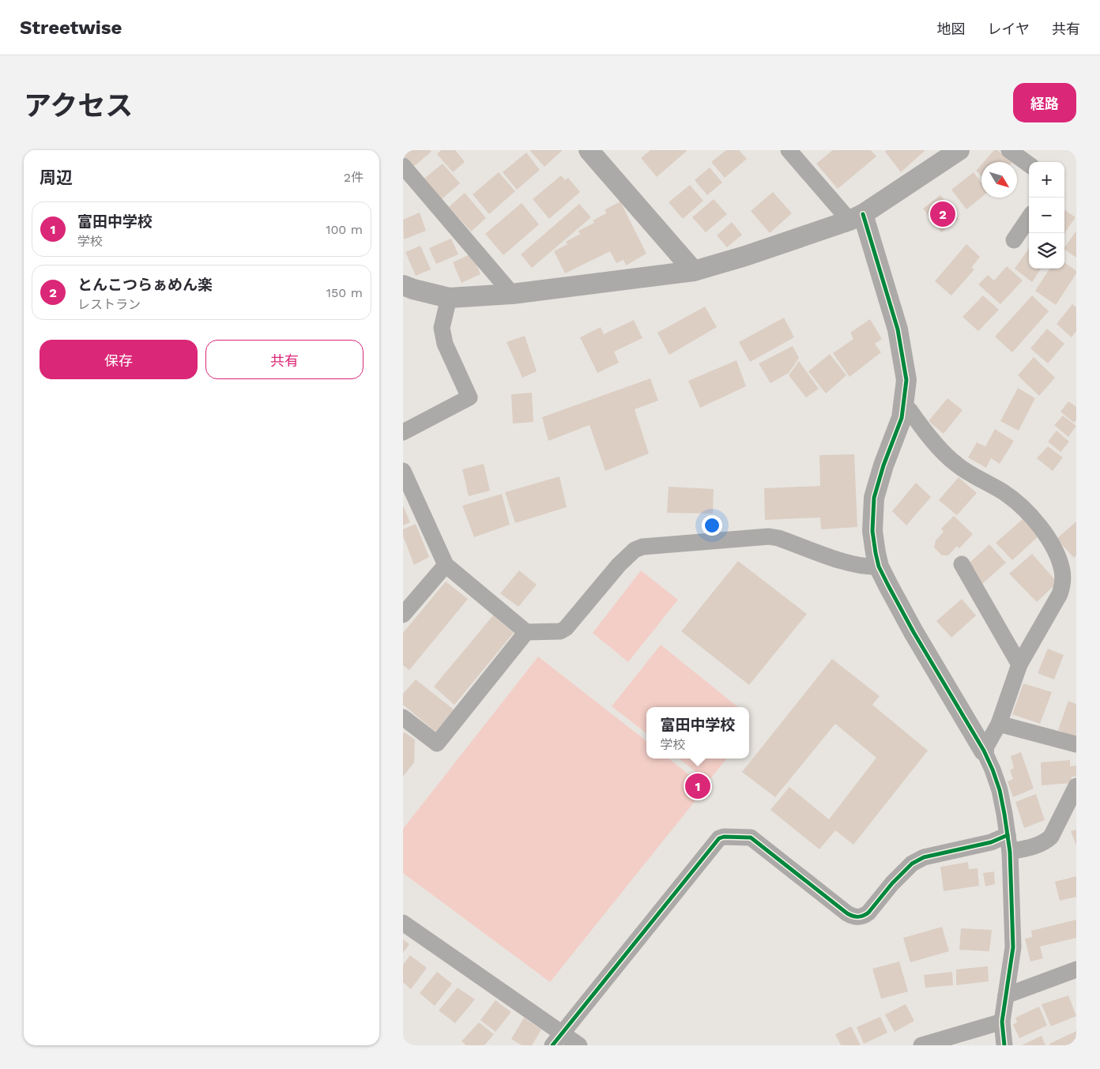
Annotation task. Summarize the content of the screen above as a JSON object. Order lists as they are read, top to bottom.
{
  "north": "bottom right",
  "page": {
    "header": "Streetwise",
    "nav": ["地図", "レイヤ", "共有"],
    "title": "アクセス",
    "buttons": [
      "経路",
      ["保存", "共有"]
    ],
    "heading": ["周辺", "2件"],
    "map_buttons": ["+", "−"],
    "pins": ["2", "1"],
    "list": [
      {
        "mark": "1",
        "name": "富田中学校",
        "note": "学校",
        "value": "100 m"
      },
      {
        "mark": "2",
        "name": "とんこつらぁめん楽",
        "note": "レストラン",
        "value": "150 m"
      }
    ],
    "popup": ["富田中学校", "学校"]
  }
}
